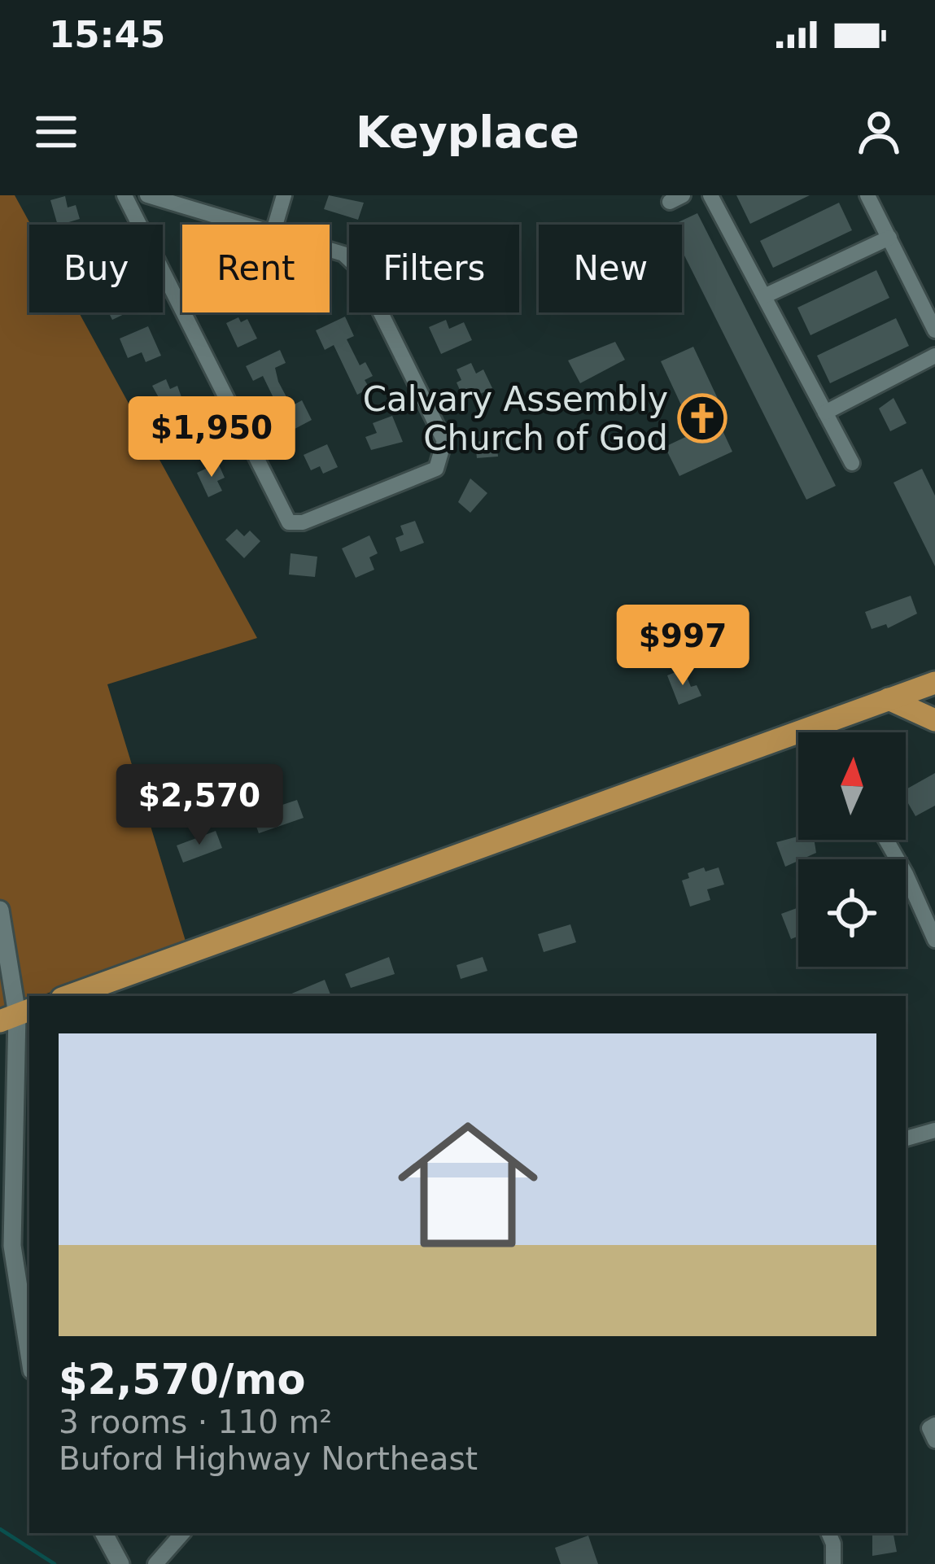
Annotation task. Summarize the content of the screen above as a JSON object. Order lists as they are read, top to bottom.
{
  "places": {
    "church": ["Calvary Assembly Church of God"]
  },
  "north": "top",
  "page": {
    "status": "15:45",
    "header": "Keyplace",
    "chip": [
      "Buy",
      "Rent",
      "Filters",
      "New"
    ],
    "price": ["$1,950", "$997", "$2,570"],
    "list": [
      {
        "name": "$2,570/mo",
        "note": "3 rooms · 110 m² · Buford Highway Northeast"
      }
    ]
  }
}
